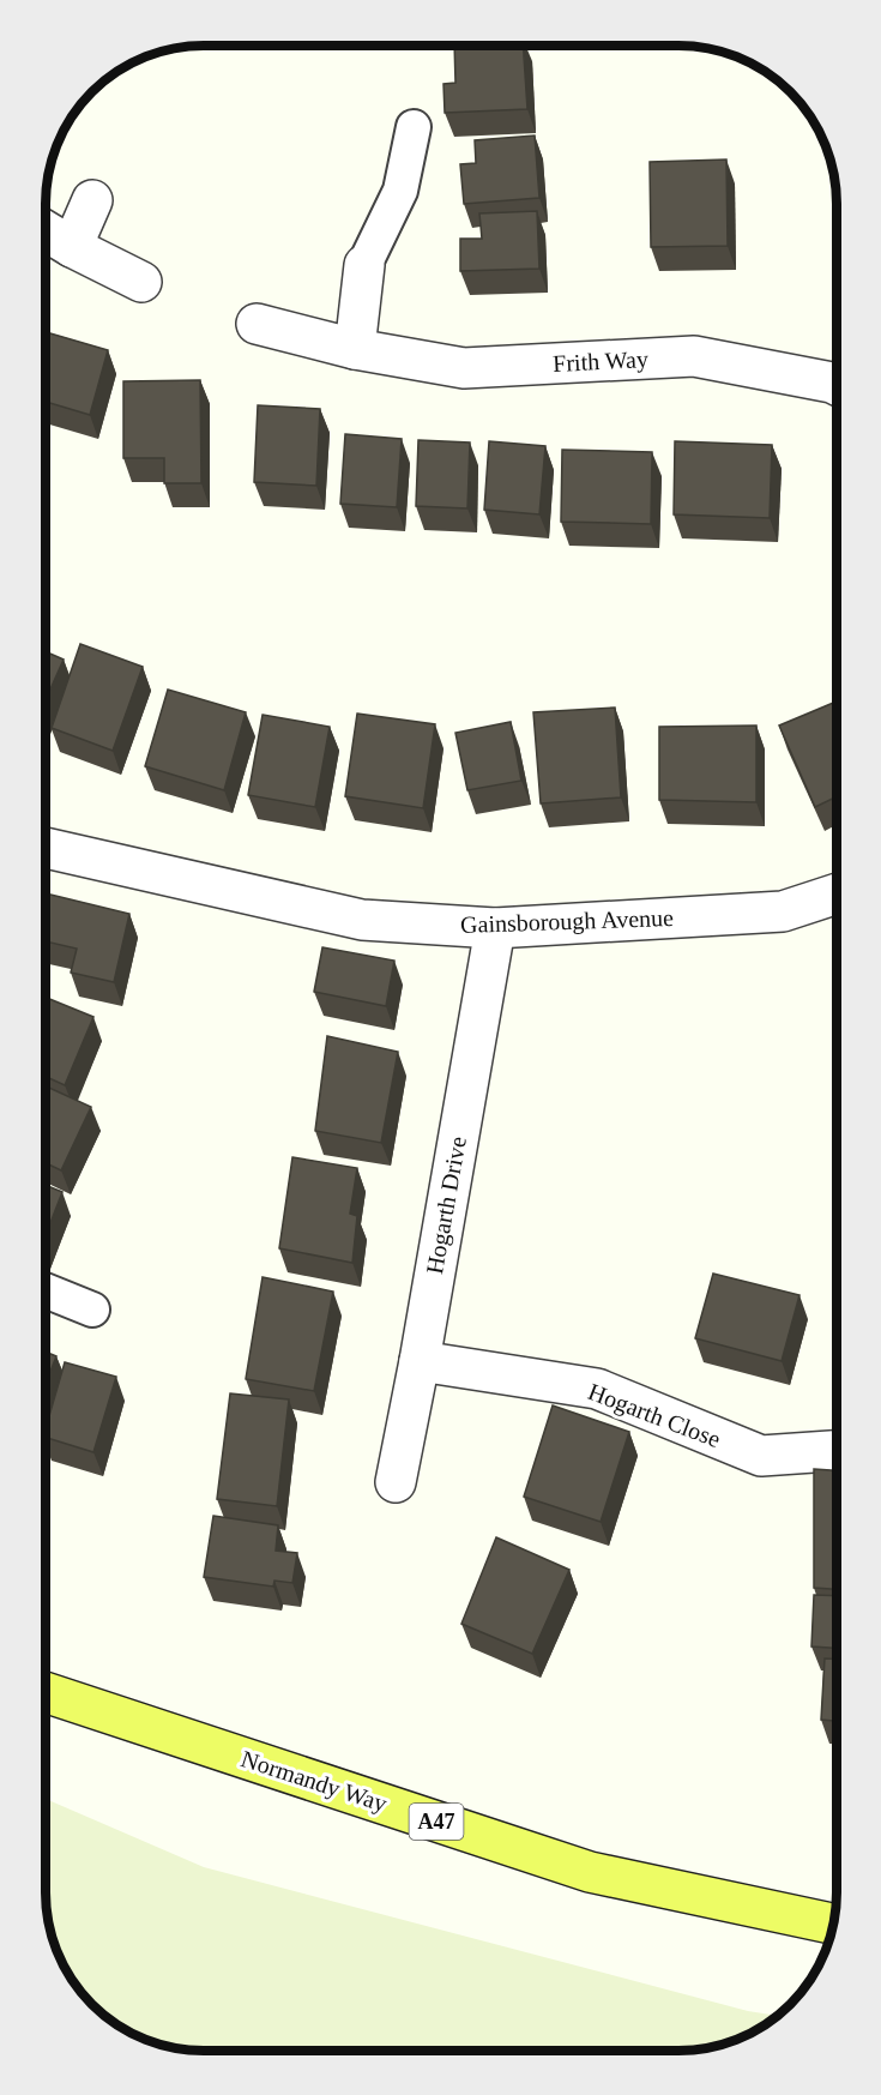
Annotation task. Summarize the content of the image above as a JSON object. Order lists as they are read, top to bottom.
{
  "streets": {
    "main road": ["Normandy Way", "A47"],
    "street": [
      "Frith Way",
      "Gainsborough Avenue",
      "Hogarth Drive",
      "Hogarth Close"
    ]
  },
  "crossings": [
    ["Gainsborough Avenue", "Hogarth Drive"],
    ["Hogarth Drive", "Hogarth Close"]
  ]
}
